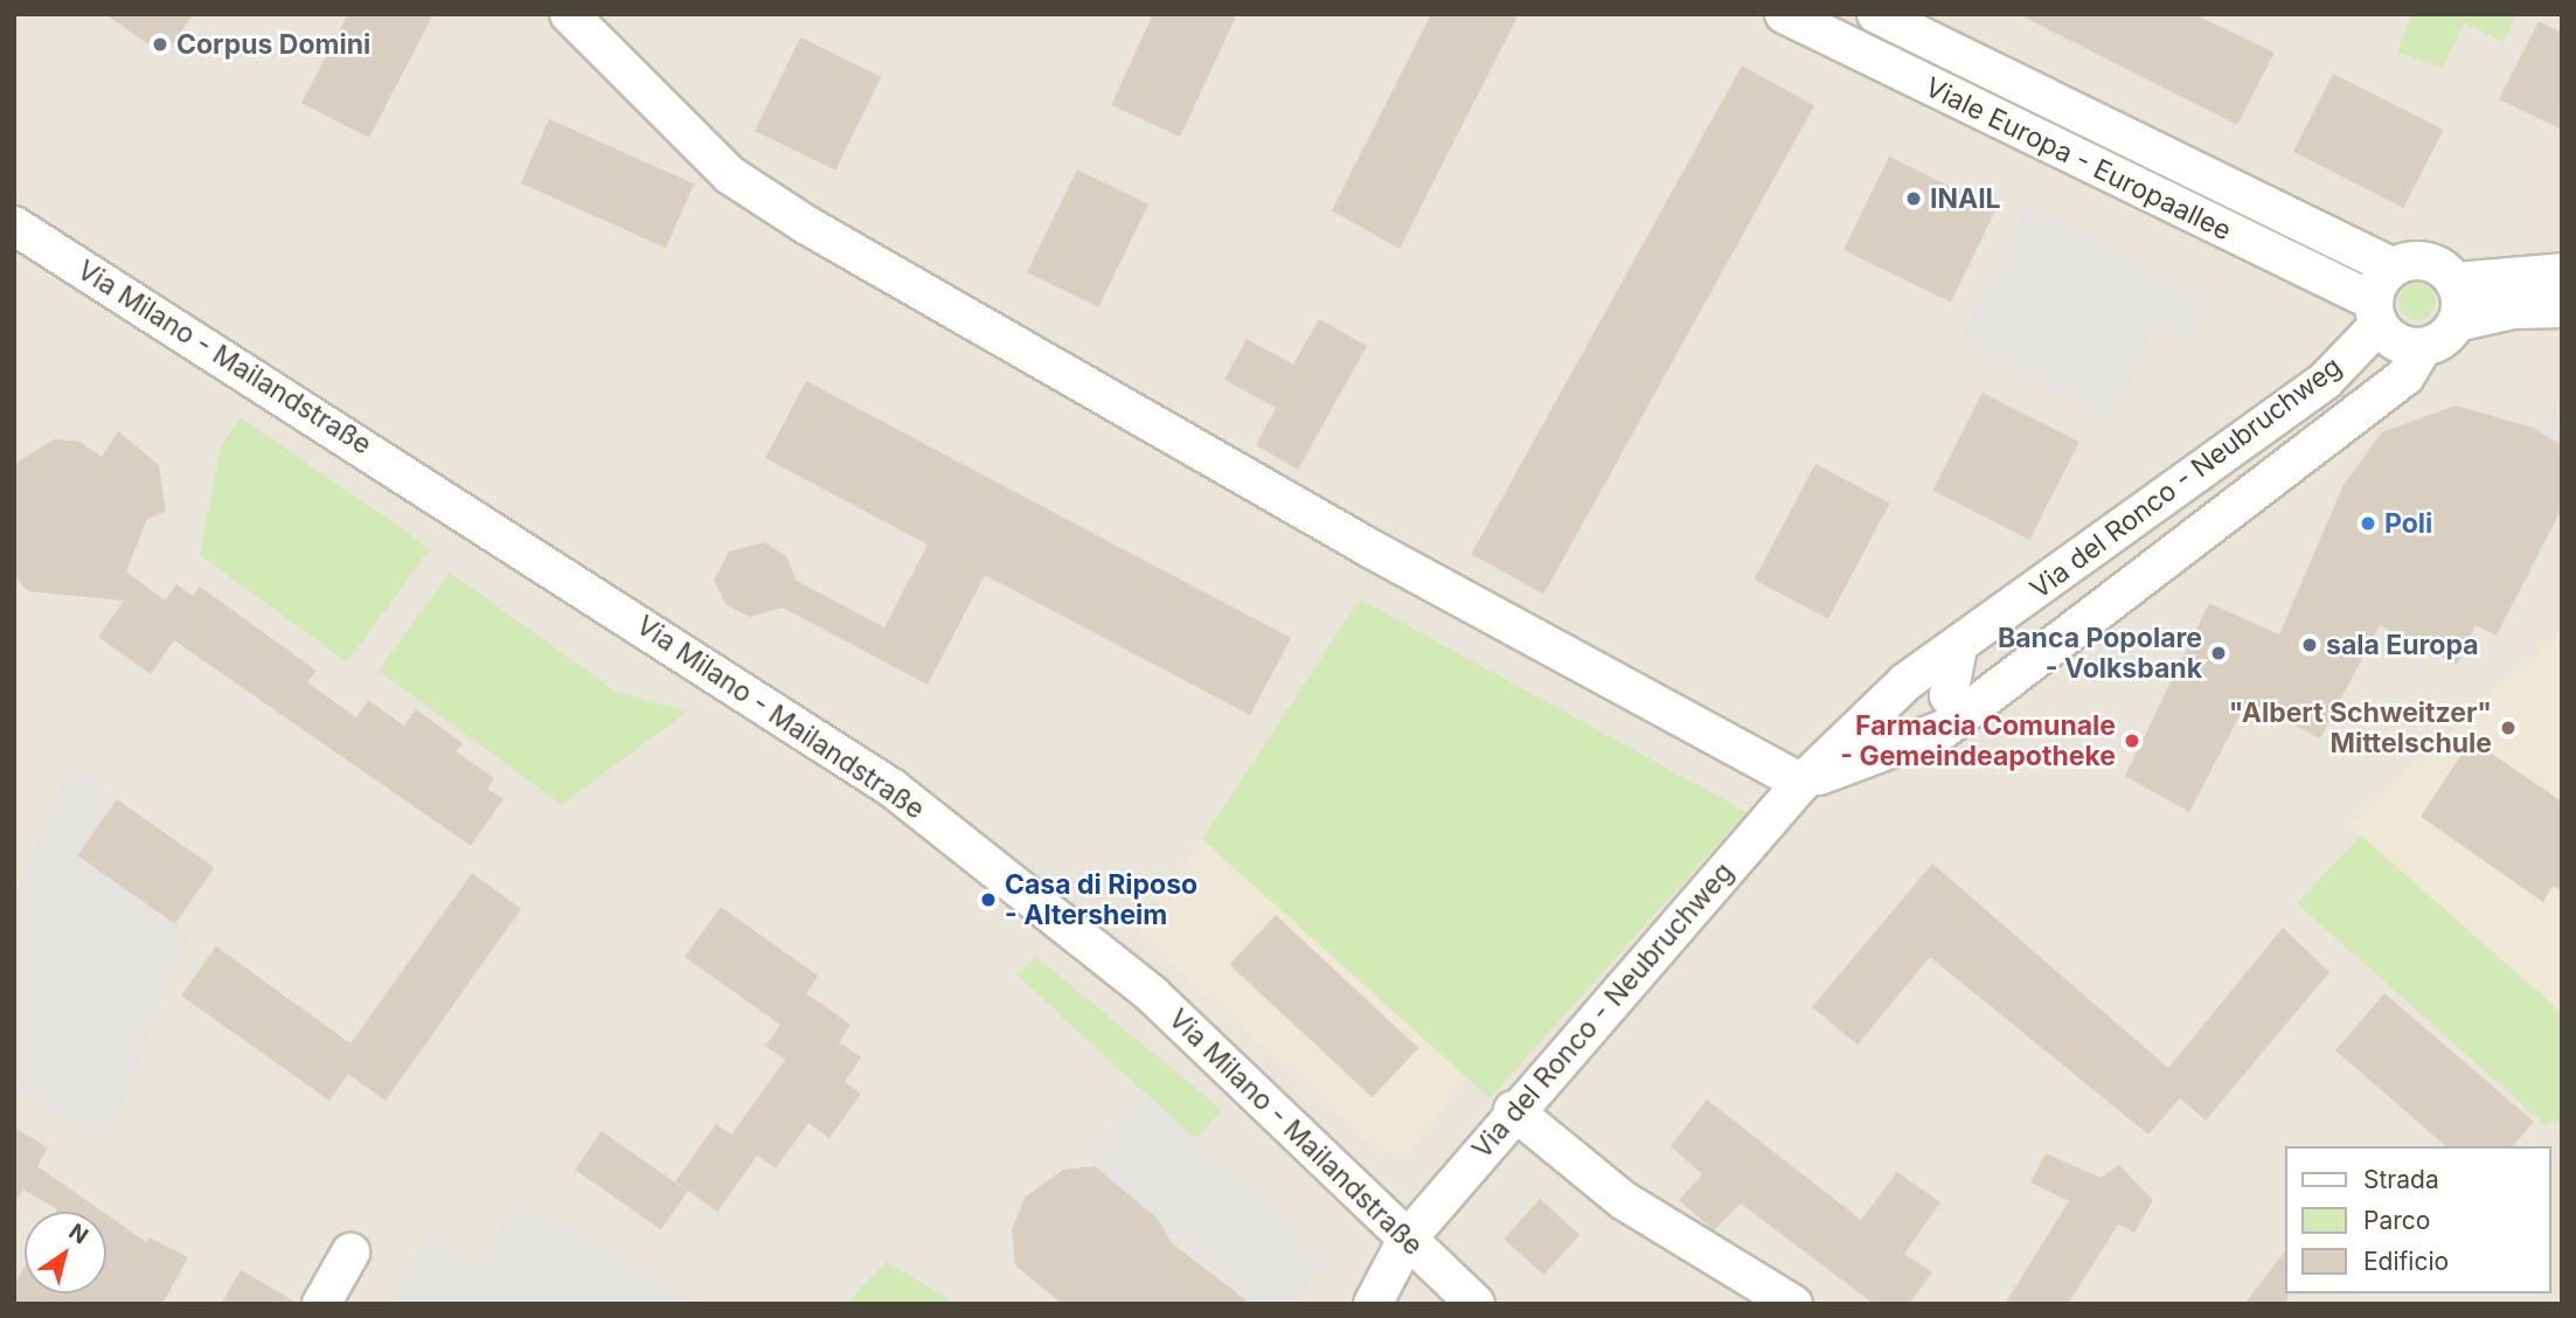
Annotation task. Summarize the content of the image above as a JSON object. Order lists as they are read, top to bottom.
{
  "streets": {
    "street": ["Viale Europa - Europaallee", "Via Milano - Mailandstraße", "Via del Ronco - Neubruchweg"]
  },
  "crossings": [
    ["Viale Europa - Europaallee", "Via del Ronco - Neubruchweg"],
    ["Via Milano - Mailandstraße", "Via del Ronco - Neubruchweg"]
  ],
  "places": [
    "Corpus Domini",
    "INAIL",
    "Poli",
    "sala Europa",
    "Banca Popolare - Volksbank",
    "\"Albert Schweitzer\" Mittelschule",
    "Farmacia Comunale - Gemeindeapotheke",
    "Casa di Riposo - Altersheim"
  ],
  "legend": ["Strada", "Parco", "Edificio"],
  "north": "top right"
}
